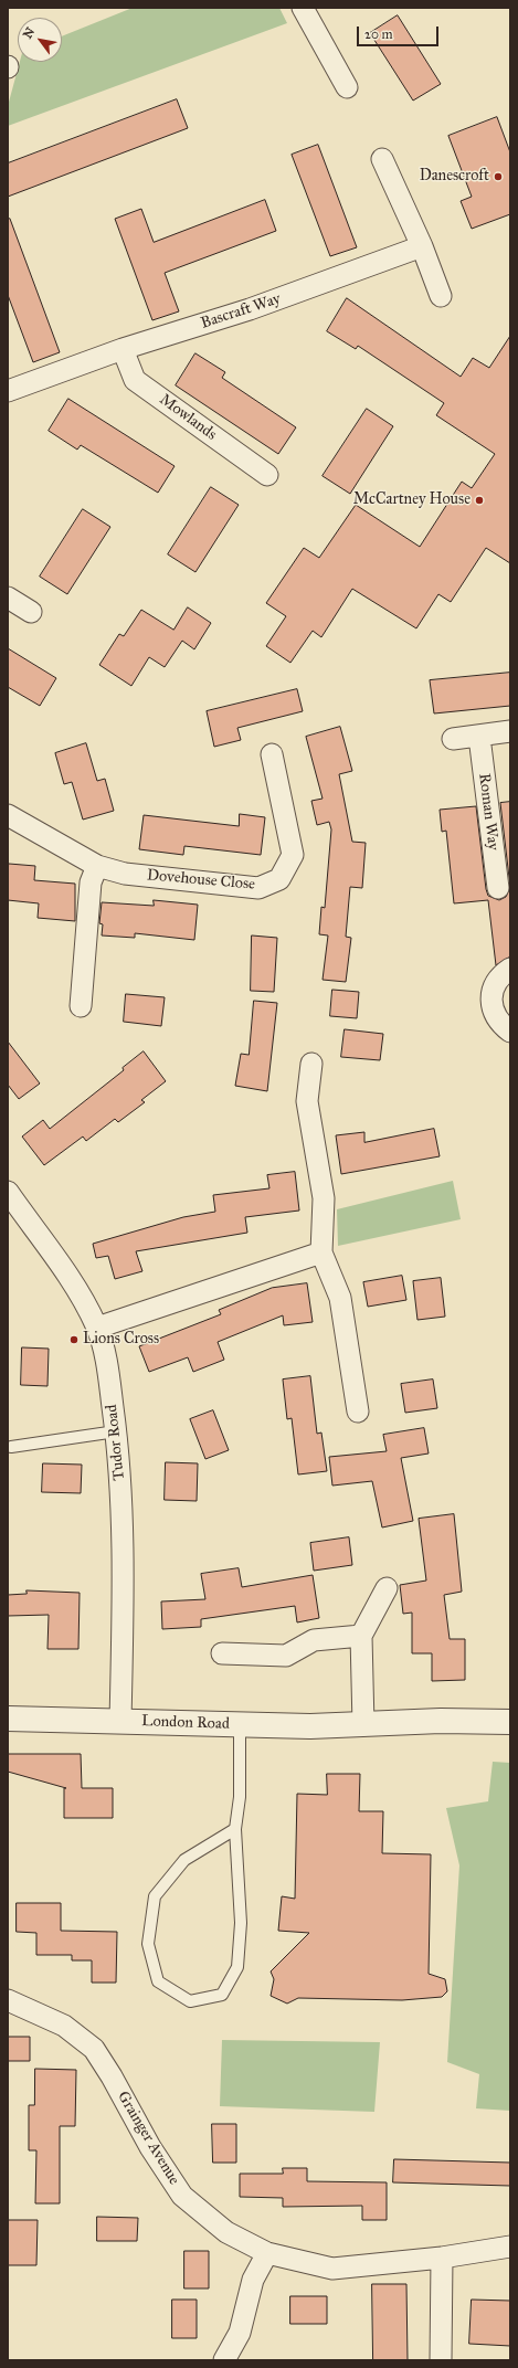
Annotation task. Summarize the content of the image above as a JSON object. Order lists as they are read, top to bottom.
{
  "streets": {
    "street": [
      "Bascraft Way",
      "Mowlands",
      "Roman Way",
      "Dovehouse Close",
      "Tudor Road",
      "London Road",
      "Grainger Avenue"
    ]
  },
  "crossings": [
    ["Bascraft Way", "Mowlands"],
    ["Tudor Road", "London Road"]
  ],
  "places": ["Danescroft", "McCartney House", "Lions Cross"],
  "scale_bar": "20 m",
  "north": "top left"
}
